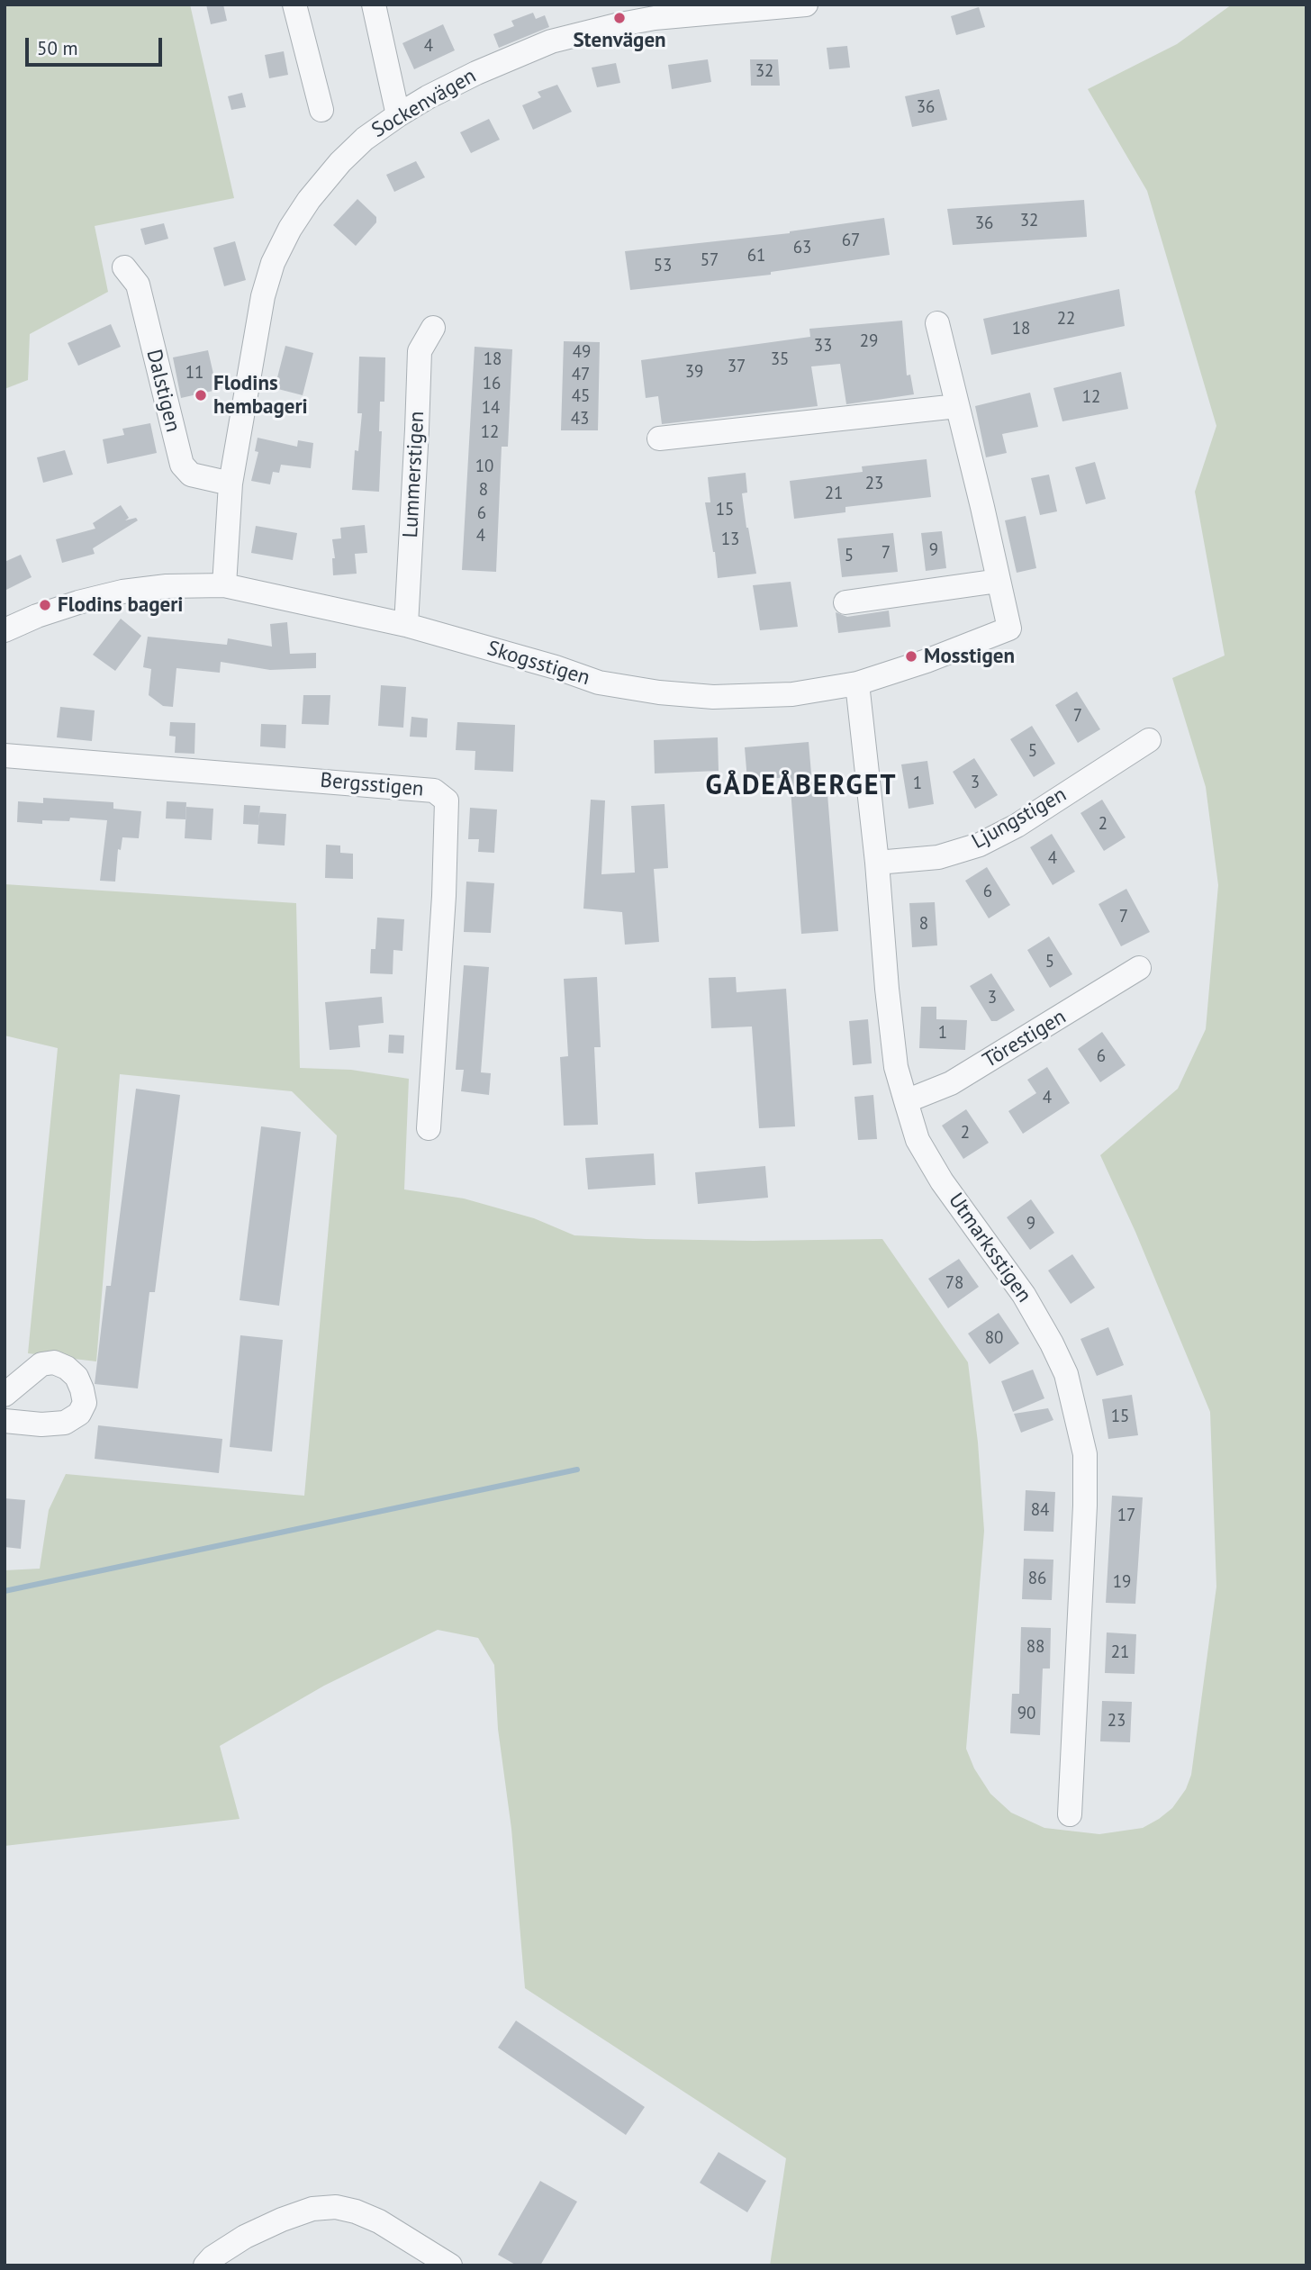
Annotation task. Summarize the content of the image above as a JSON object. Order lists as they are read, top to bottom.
{
  "streets": {
    "street": [
      "Sockenvägen",
      "Dalstigen",
      "Lummerstigen",
      "Skogsstigen",
      "Bergsstigen",
      "Ljungstigen",
      "Törestigen",
      "Utmarksstigen"
    ]
  },
  "crossings": [
    ["Sockenvägen", "Dalstigen"],
    ["Sockenvägen", "Skogsstigen"],
    ["Lummerstigen", "Skogsstigen"],
    ["Skogsstigen", "Utmarksstigen"],
    ["Ljungstigen", "Utmarksstigen"],
    ["Törestigen", "Utmarksstigen"]
  ],
  "districts": ["GÅDEÅBERGET"],
  "places": [
    "Stenvägen",
    "Flodins hembageri",
    "Flodins bageri",
    "Mosstigen"
  ],
  "house_numbers": [
    "4",
    "32",
    "36",
    "32",
    "36",
    "67",
    "63",
    "61",
    "57",
    "53",
    "22",
    "18",
    "29",
    "33",
    "49",
    "18",
    "35",
    "37",
    "39",
    "11",
    "47",
    "16",
    "45",
    "12",
    "14",
    "43",
    "12",
    "10",
    "23",
    "8",
    "21",
    "15",
    "6",
    "4",
    "13",
    "9",
    "7",
    "5",
    "7",
    "5",
    "3",
    "1",
    "2",
    "4",
    "6",
    "7",
    "8",
    "5",
    "3",
    "1",
    "6",
    "4",
    "2",
    "9",
    "78",
    "80",
    "15",
    "84",
    "17",
    "86",
    "19",
    "88",
    "21",
    "90",
    "23"
  ],
  "scale_bar": "50 m"
}
